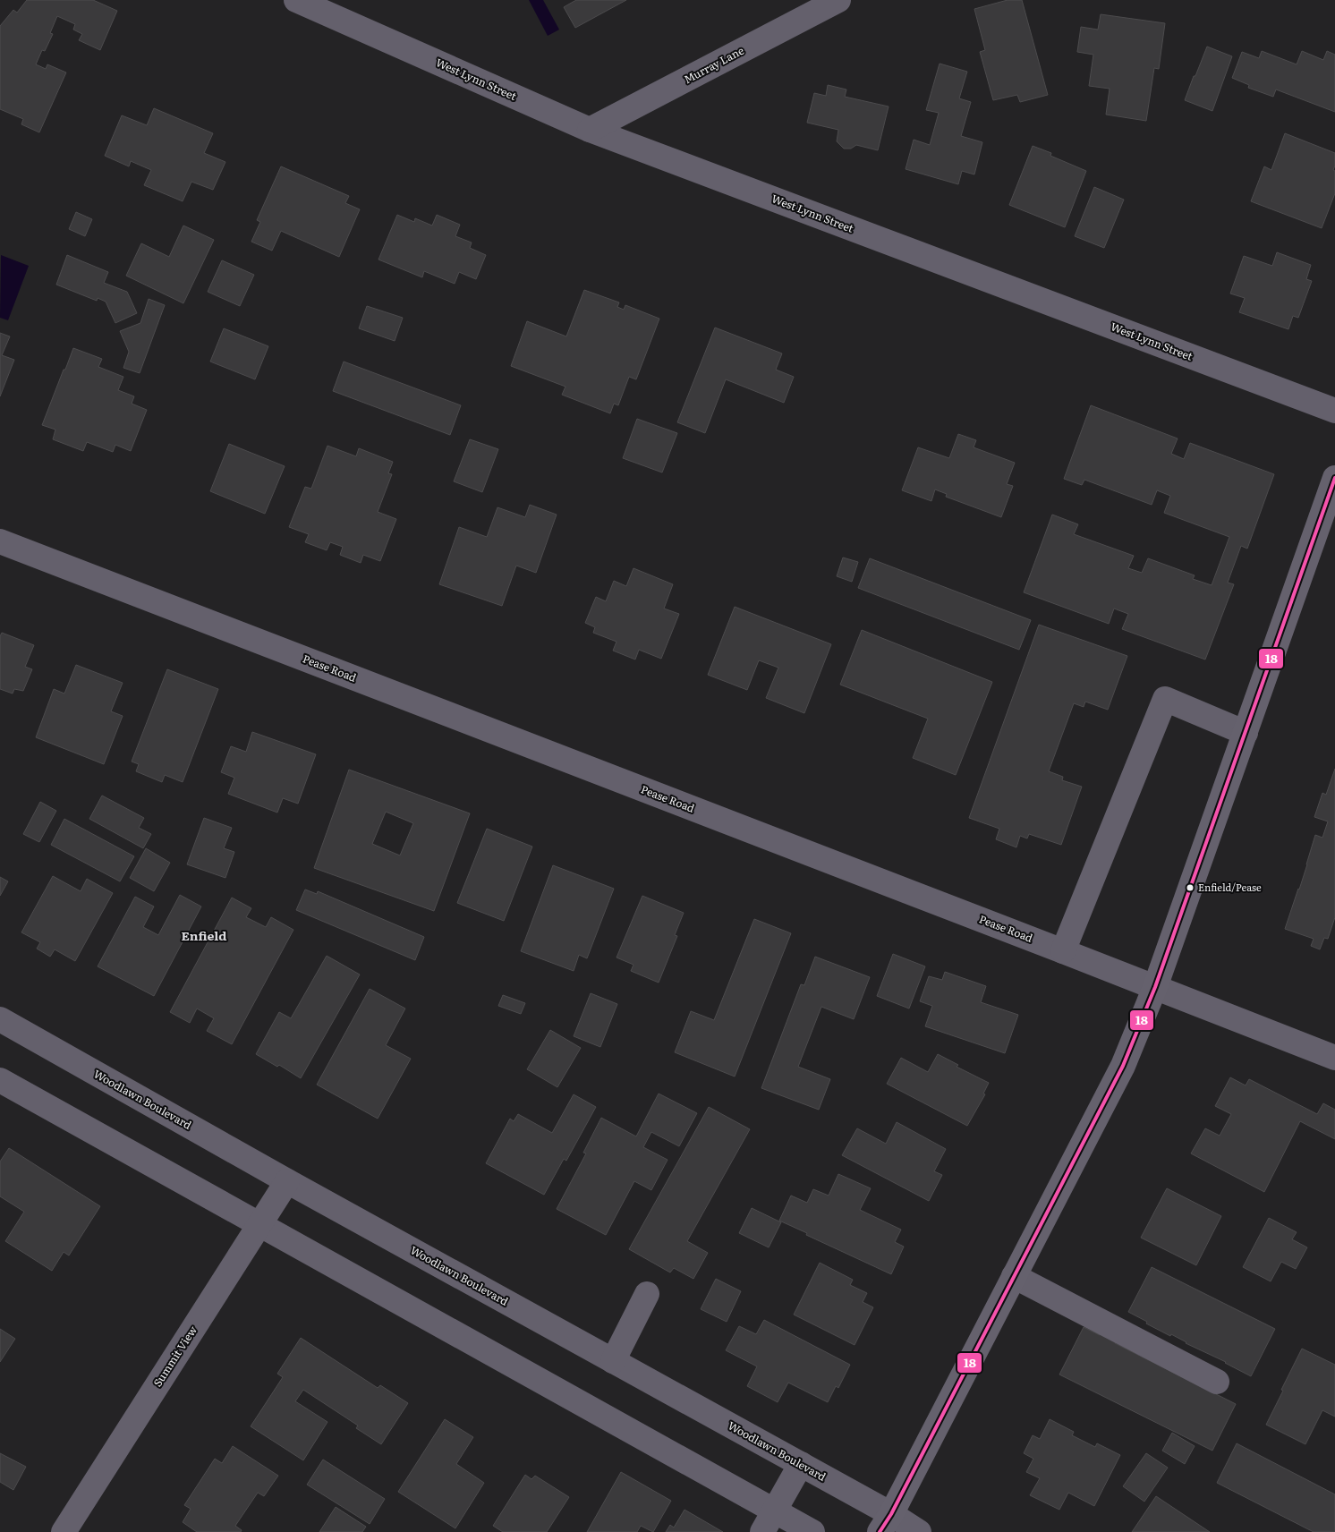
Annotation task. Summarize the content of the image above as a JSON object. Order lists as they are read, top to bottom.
{
  "streets": {
    "street": [
      "Murray Lane",
      "West Lynn Street",
      "Pease Road",
      "Woodlawn Boulevard",
      "Summit View"
    ]
  },
  "crossings": [
    ["Murray Lane", "West Lynn Street"],
    ["Woodlawn Boulevard", "Summit View"]
  ],
  "districts": ["Enfield"],
  "places": ["Enfield/Pease"],
  "lines": ["transit line 18"]
}
